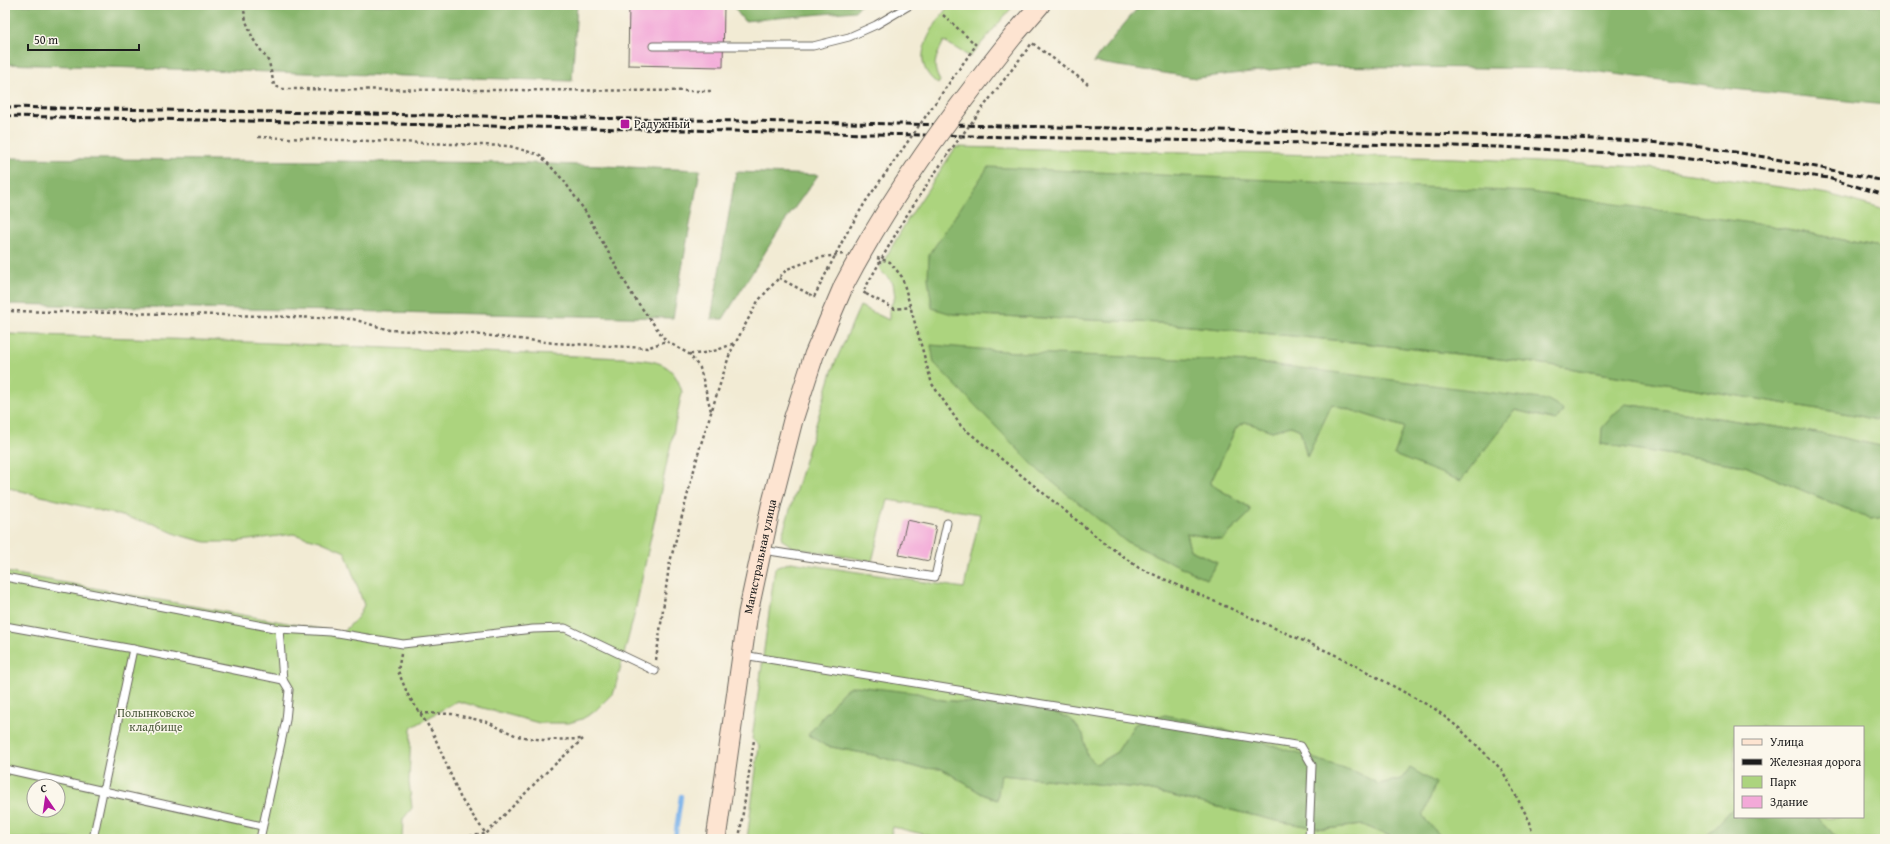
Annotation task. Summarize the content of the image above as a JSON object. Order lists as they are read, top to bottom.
{
  "streets": {
    "main road": ["Магистральная улица"]
  },
  "parks": ["Полынковское кладбище"],
  "places": {
    "transit": ["Радужный"]
  },
  "legend": [
    "Улица",
    "Железная дорога",
    "Парк",
    "Здание"
  ],
  "scale_bar": "50 m",
  "north": "top"
}
